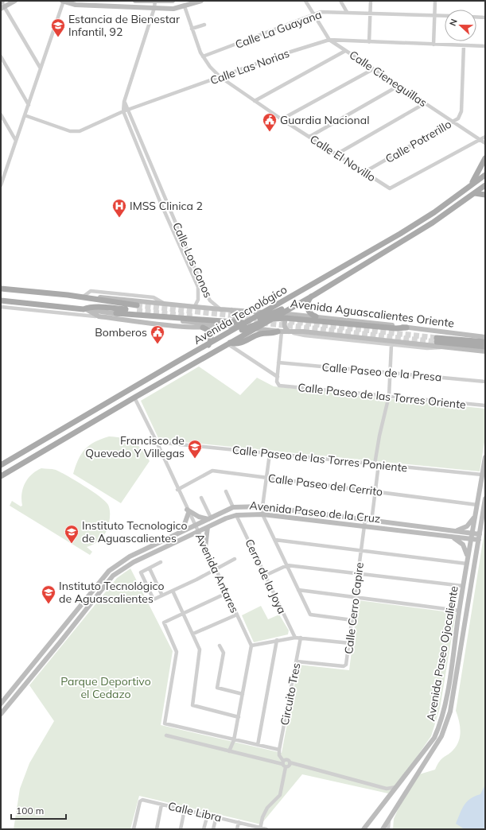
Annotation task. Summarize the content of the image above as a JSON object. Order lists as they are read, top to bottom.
{
  "streets": {
    "main road": [
      "Avenida Aguascalientes Oriente",
      "Avenida Tecnológico",
      "Avenida Paseo de la Cruz",
      "Avenida Paseo Ojocaliente"
    ],
    "street": [
      "Calle La Guayana",
      "Calle Las Norias",
      "Calle Cieneguillas",
      "Calle Potrerillo",
      "Calle El Novillo",
      "Calle Los Conos",
      "Calle Paseo de la Presa",
      "Calle Paseo de las Torres Oriente",
      "Calle Paseo de las Torres Poniente",
      "Calle Paseo del Cerrito",
      "Avenida Antares",
      "Cerro de la Joya",
      "Calle Cerro Capire",
      "Circuito Tres",
      "Calle Libra"
    ]
  },
  "crossings": [
    ["Calle La Guayana", "Calle Cieneguillas"],
    ["Calle La Guayana", "Calle El Novillo"],
    ["Calle Las Norias", "Calle Cieneguillas"],
    ["Calle Las Norias", "Calle Potrerillo"],
    ["Calle Las Norias", "Calle El Novillo"],
    ["Calle Las Norias", "Calle Los Conos"],
    ["Calle Cieneguillas", "Calle Potrerillo"],
    ["Calle Cieneguillas", "Calle El Novillo"],
    ["Calle Potrerillo", "Calle El Novillo"],
    ["Calle Los Conos", "Avenida Aguascalientes Oriente"],
    ["Avenida Aguascalientes Oriente", "Avenida Tecnológico"],
    ["Avenida Tecnológico", "Avenida Antares"],
    ["Calle Paseo de las Torres Poniente", "Avenida Antares"],
    ["Calle Paseo de las Torres Poniente", "Avenida Paseo Ojocaliente"],
    ["Calle Paseo del Cerrito", "Avenida Antares"],
    ["Calle Paseo del Cerrito", "Avenida Paseo Ojocaliente"],
    ["Avenida Paseo de la Cruz", "Avenida Antares"],
    ["Avenida Paseo de la Cruz", "Cerro de la Joya"],
    ["Avenida Paseo de la Cruz", "Calle Cerro Capire"],
    ["Avenida Paseo de la Cruz", "Avenida Paseo Ojocaliente"],
    ["Calle Cerro Capire", "Circuito Tres"]
  ],
  "parks": ["Parque Deportivo el Cedazo"],
  "places": {
    "school or university": [
      "Estancia de Bienestar Infantil, 92",
      "Francisco de Quevedo Y Villegas",
      "Instituto Tecnologico de Aguascalientes",
      "Instituto Tecnológico de Aguascalientes"
    ],
    "public building": ["Guardia Nacional", "Bomberos"],
    "hospital": ["IMSS Clinica 2"]
  },
  "scale_bar": "100 m",
  "north": "left"
}
